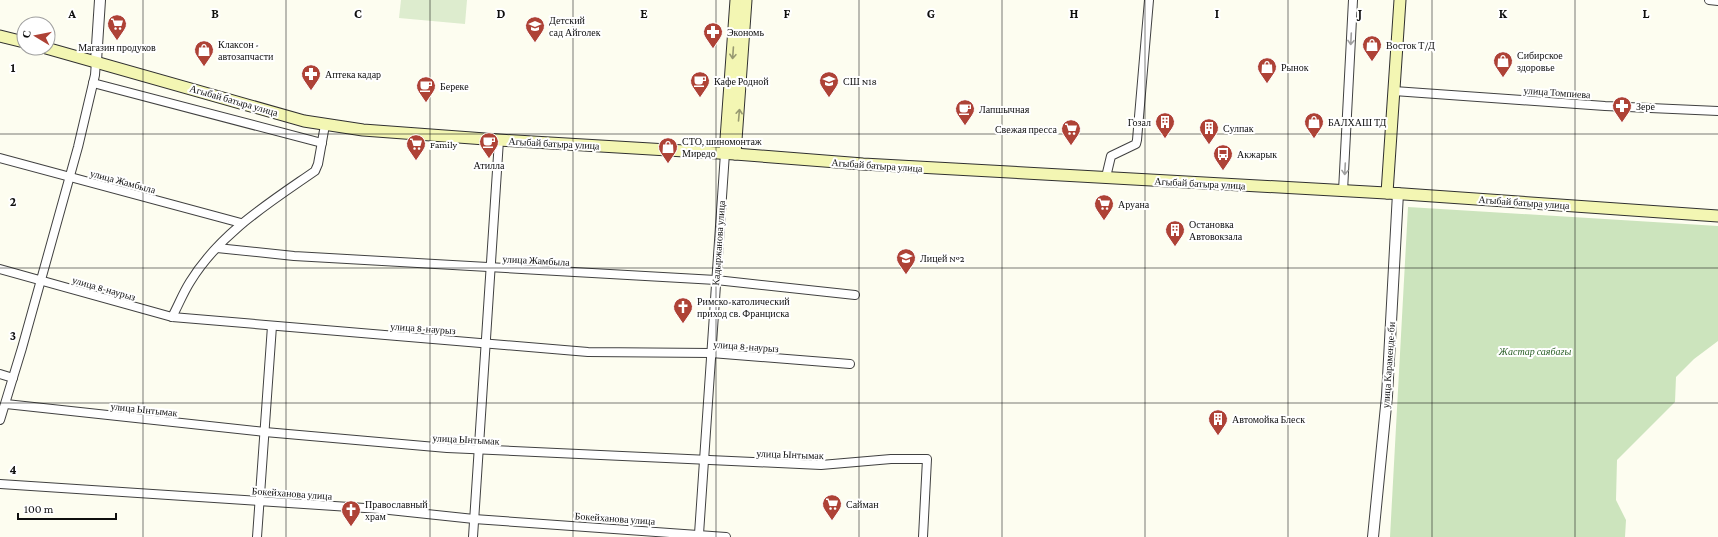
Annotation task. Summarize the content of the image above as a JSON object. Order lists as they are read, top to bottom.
{
  "streets": {
    "main road": ["Агыбай батыра улица", "Кадыржанова улица", "улица Караменде-би"],
    "street": [
      "улица Томпиева",
      "улица Жамбыла",
      "улица 8-наурыз",
      "улица Ынтымак",
      "Бокейханова улица"
    ]
  },
  "crossings": [
    ["улица Томпиева", "улица Караменде-би"],
    ["Агыбай батыра улица", "Кадыржанова улица"],
    ["Агыбай батыра улица", "улица Караменде-би"],
    ["улица Жамбыла", "Кадыржанова улица"],
    ["Кадыржанова улица", "улица 8-наурыз"],
    ["Кадыржанова улица", "улица Ынтымак"],
    ["Кадыржанова улица", "Бокейханова улица"]
  ],
  "parks": ["Жастар саябағы"],
  "places": {
    "supermarket": [
      "Магазин продуков",
      "Свежая пресса",
      "Family",
      "Аруана",
      "Сайман"
    ],
    "school or university": ["Детский сад Айголек", "СШ N18", "Лицей №2"],
    "pharmacy": ["Экономь", "Аптека кадар", "Зере"],
    "shop": [
      "Восток Т/Д",
      "Клаксон - автозапчасти",
      "Сибирское здоровье",
      "Рынок",
      "БАЛХАШ ТД",
      "СТО, шиномонтаж Миредо"
    ],
    "cafe": [
      "Кафе Родной",
      "Береке",
      "Лапшычная",
      "Атилла"
    ],
    "building": [
      "Гозал",
      "Сулпак",
      "Остановка Автовокзала",
      "Автомойка Блеск"
    ],
    "bus stop": ["Акжарык"],
    "church": ["Римско-католический приход св. Франциска", "Православный храм"]
  },
  "scale_bar": "100 m",
  "north": "left",
  "grid": {
    "columns": [
      "A",
      "B",
      "C",
      "D",
      "E",
      "F",
      "G",
      "H",
      "I",
      "J",
      "K",
      "L"
    ],
    "rows": [
      "1",
      "2",
      "3",
      "4"
    ]
  }
}
